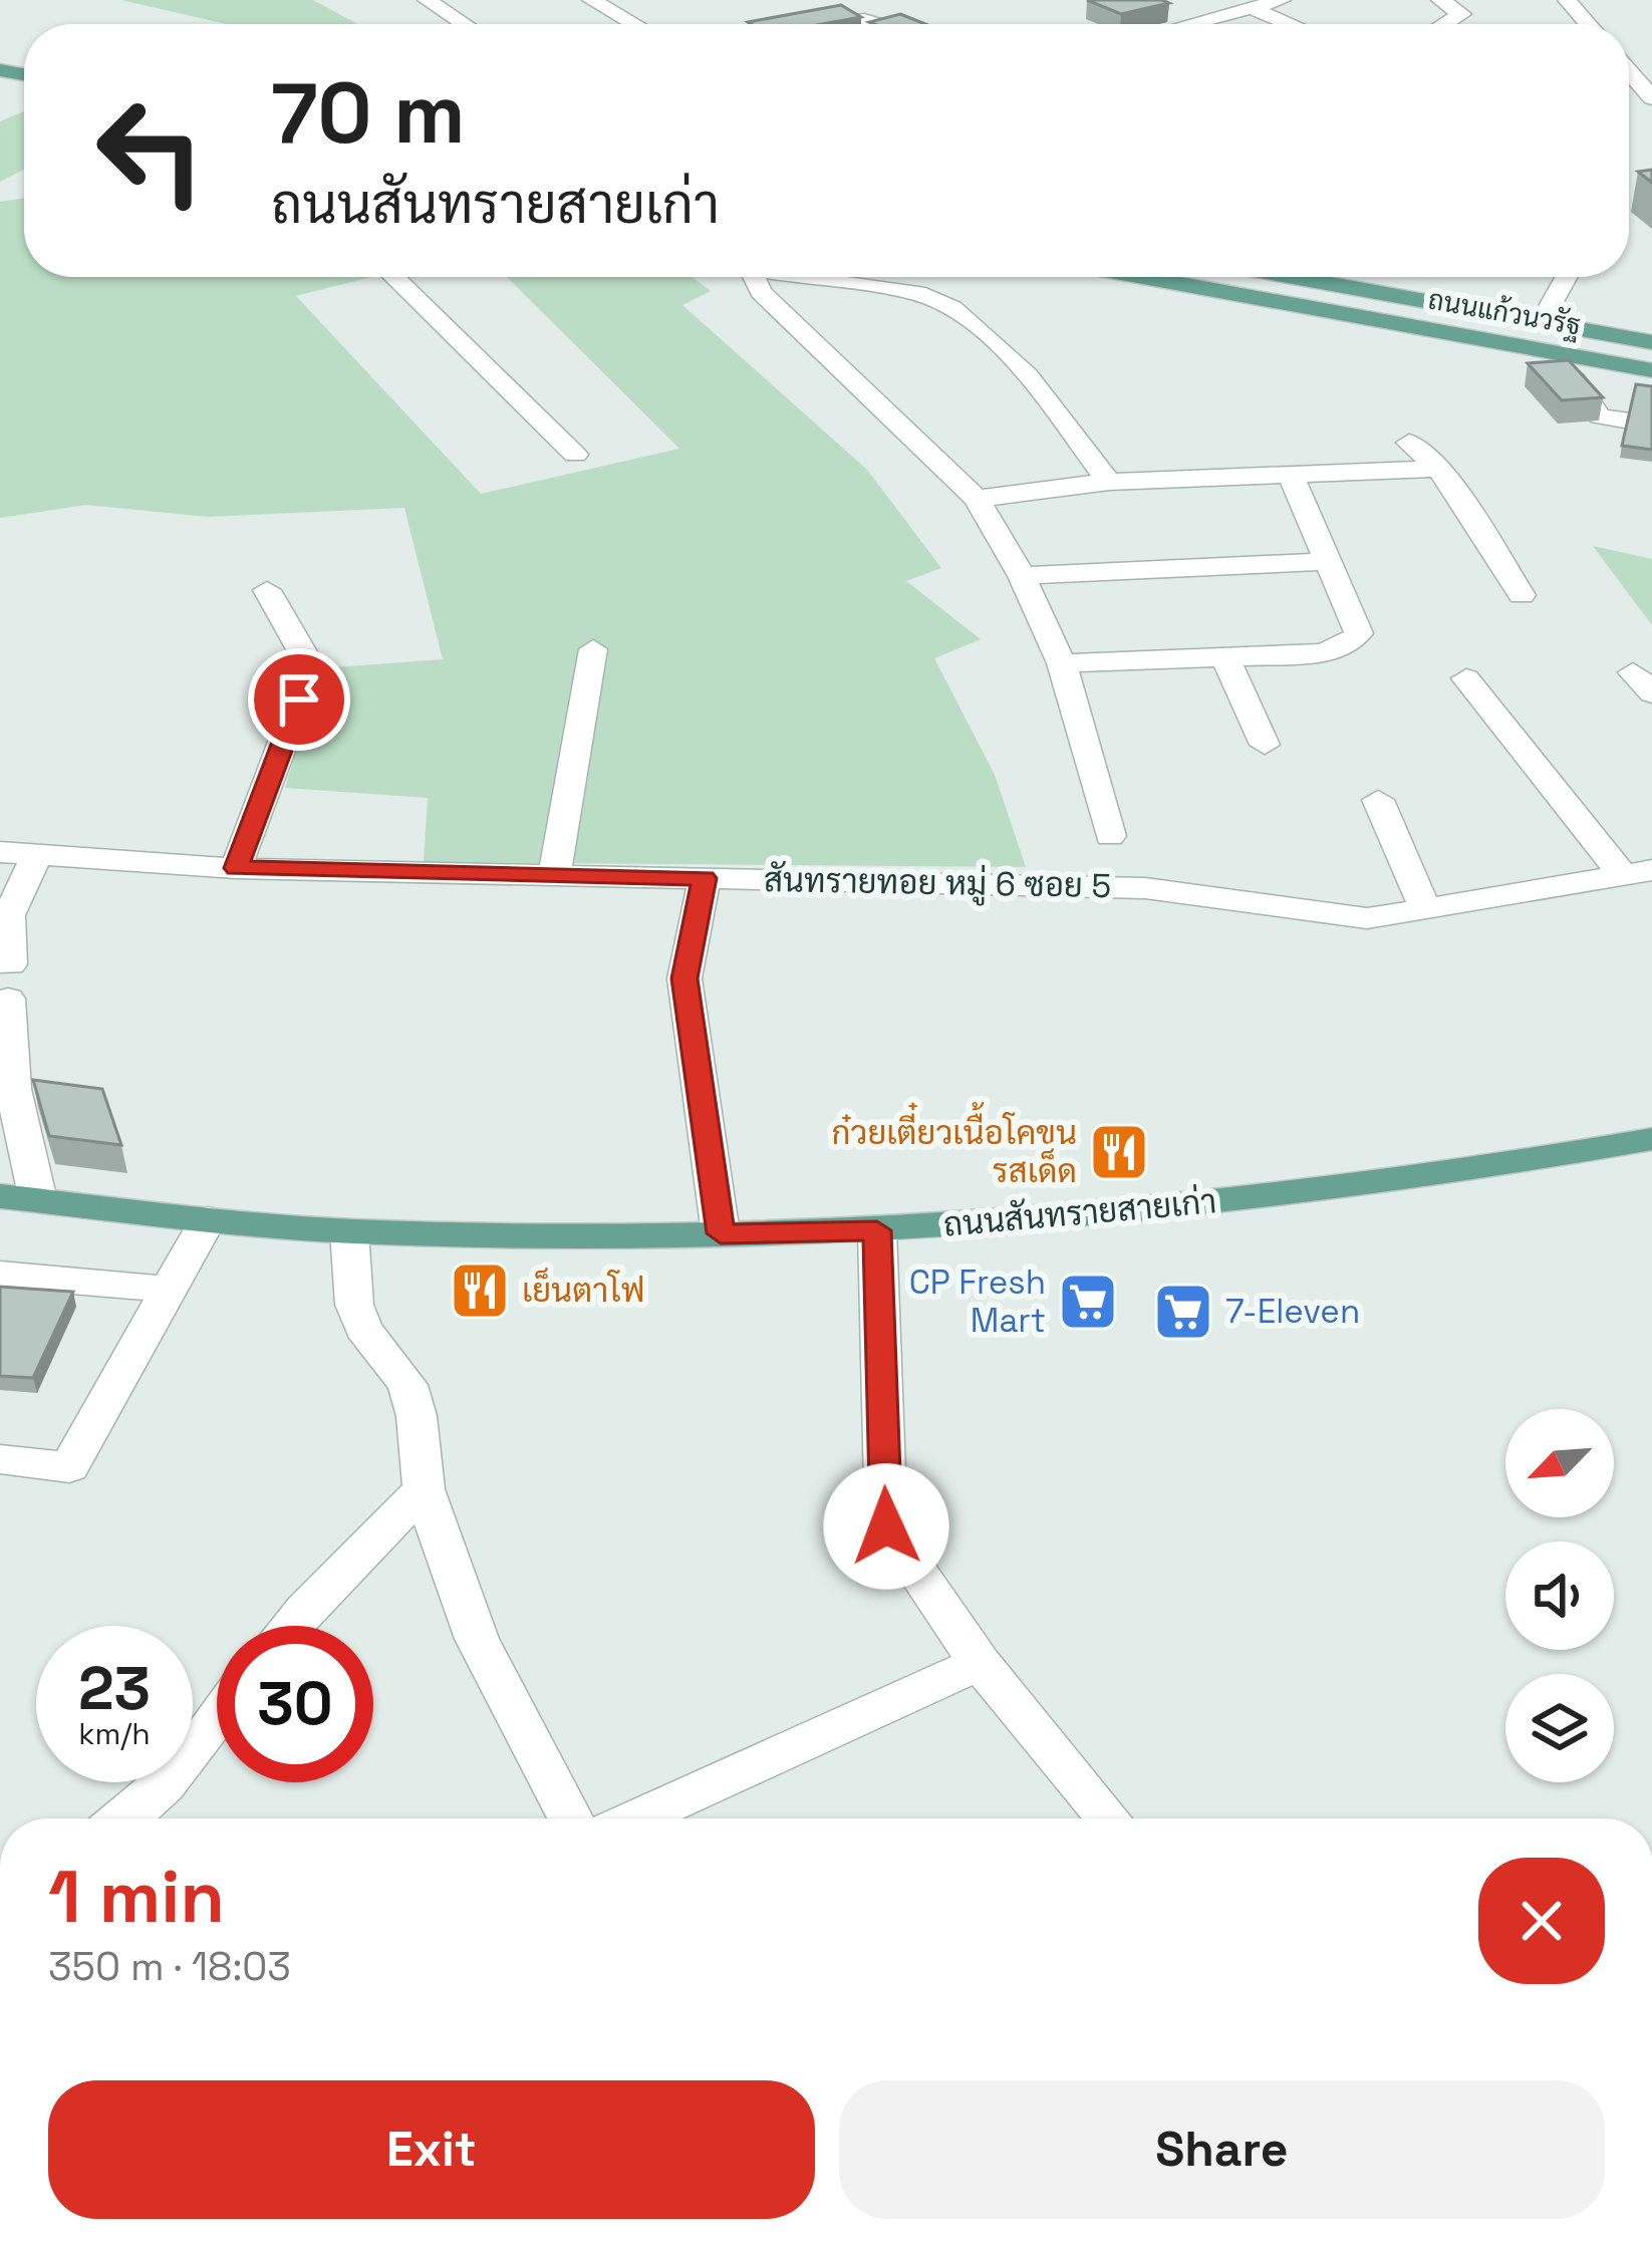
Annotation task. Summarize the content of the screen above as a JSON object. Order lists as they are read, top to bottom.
{
  "streets": {
    "main road": ["ถนนแก้วนวรัฐ", "ถนนสันทรายสายเก่า"],
    "street": ["สันทรายทอย หมู่ 6 ซอย 5"]
  },
  "places": {
    "restaurant": ["ก๋วยเตี๋ยวเนื้อโคขุน รสเด็ด", "เย็นตาโฟ"],
    "supermarket": ["CP Fresh Mart", "7-Eleven"]
  },
  "north": "bottom left",
  "page": {
    "turn": ["70 m", "ถนนสันทรายสายเก่า"],
    "speed": "23 km/h",
    "limit": "30",
    "heading": ["1 min", "350 m · 18:03"],
    "buttons": ["Exit", "Share"]
  }
}
